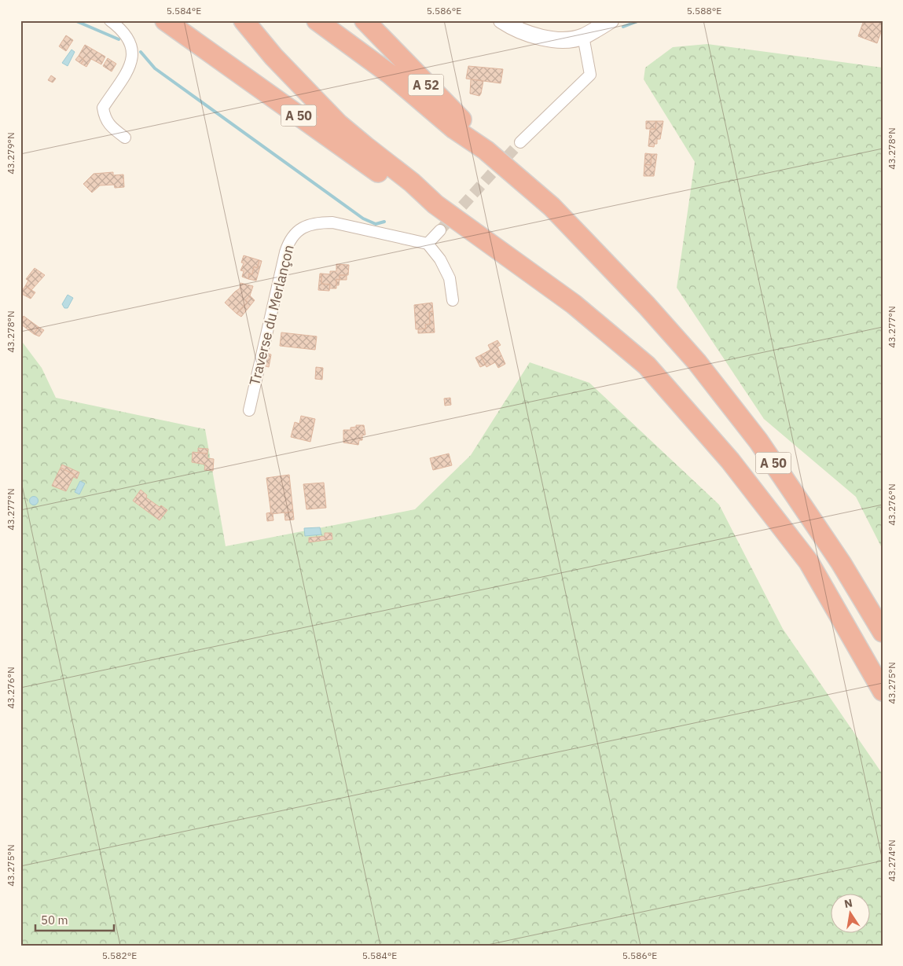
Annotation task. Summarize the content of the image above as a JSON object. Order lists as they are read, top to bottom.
{
  "streets": {
    "highway": ["A 52", "A 50"],
    "street": ["Traverse du Merlançon"]
  },
  "crossings": [
    ["A 52", "A 50"]
  ],
  "scale_bar": "50 m",
  "north": "top",
  "coordinates": [
    "5.584°E",
    "5.586°E",
    "5.588°E",
    "43.278°N",
    "43.279°N",
    "43.277°N",
    "43.276°N",
    "43.275°N",
    "43.274°N",
    "5.582°E"
  ]
}
